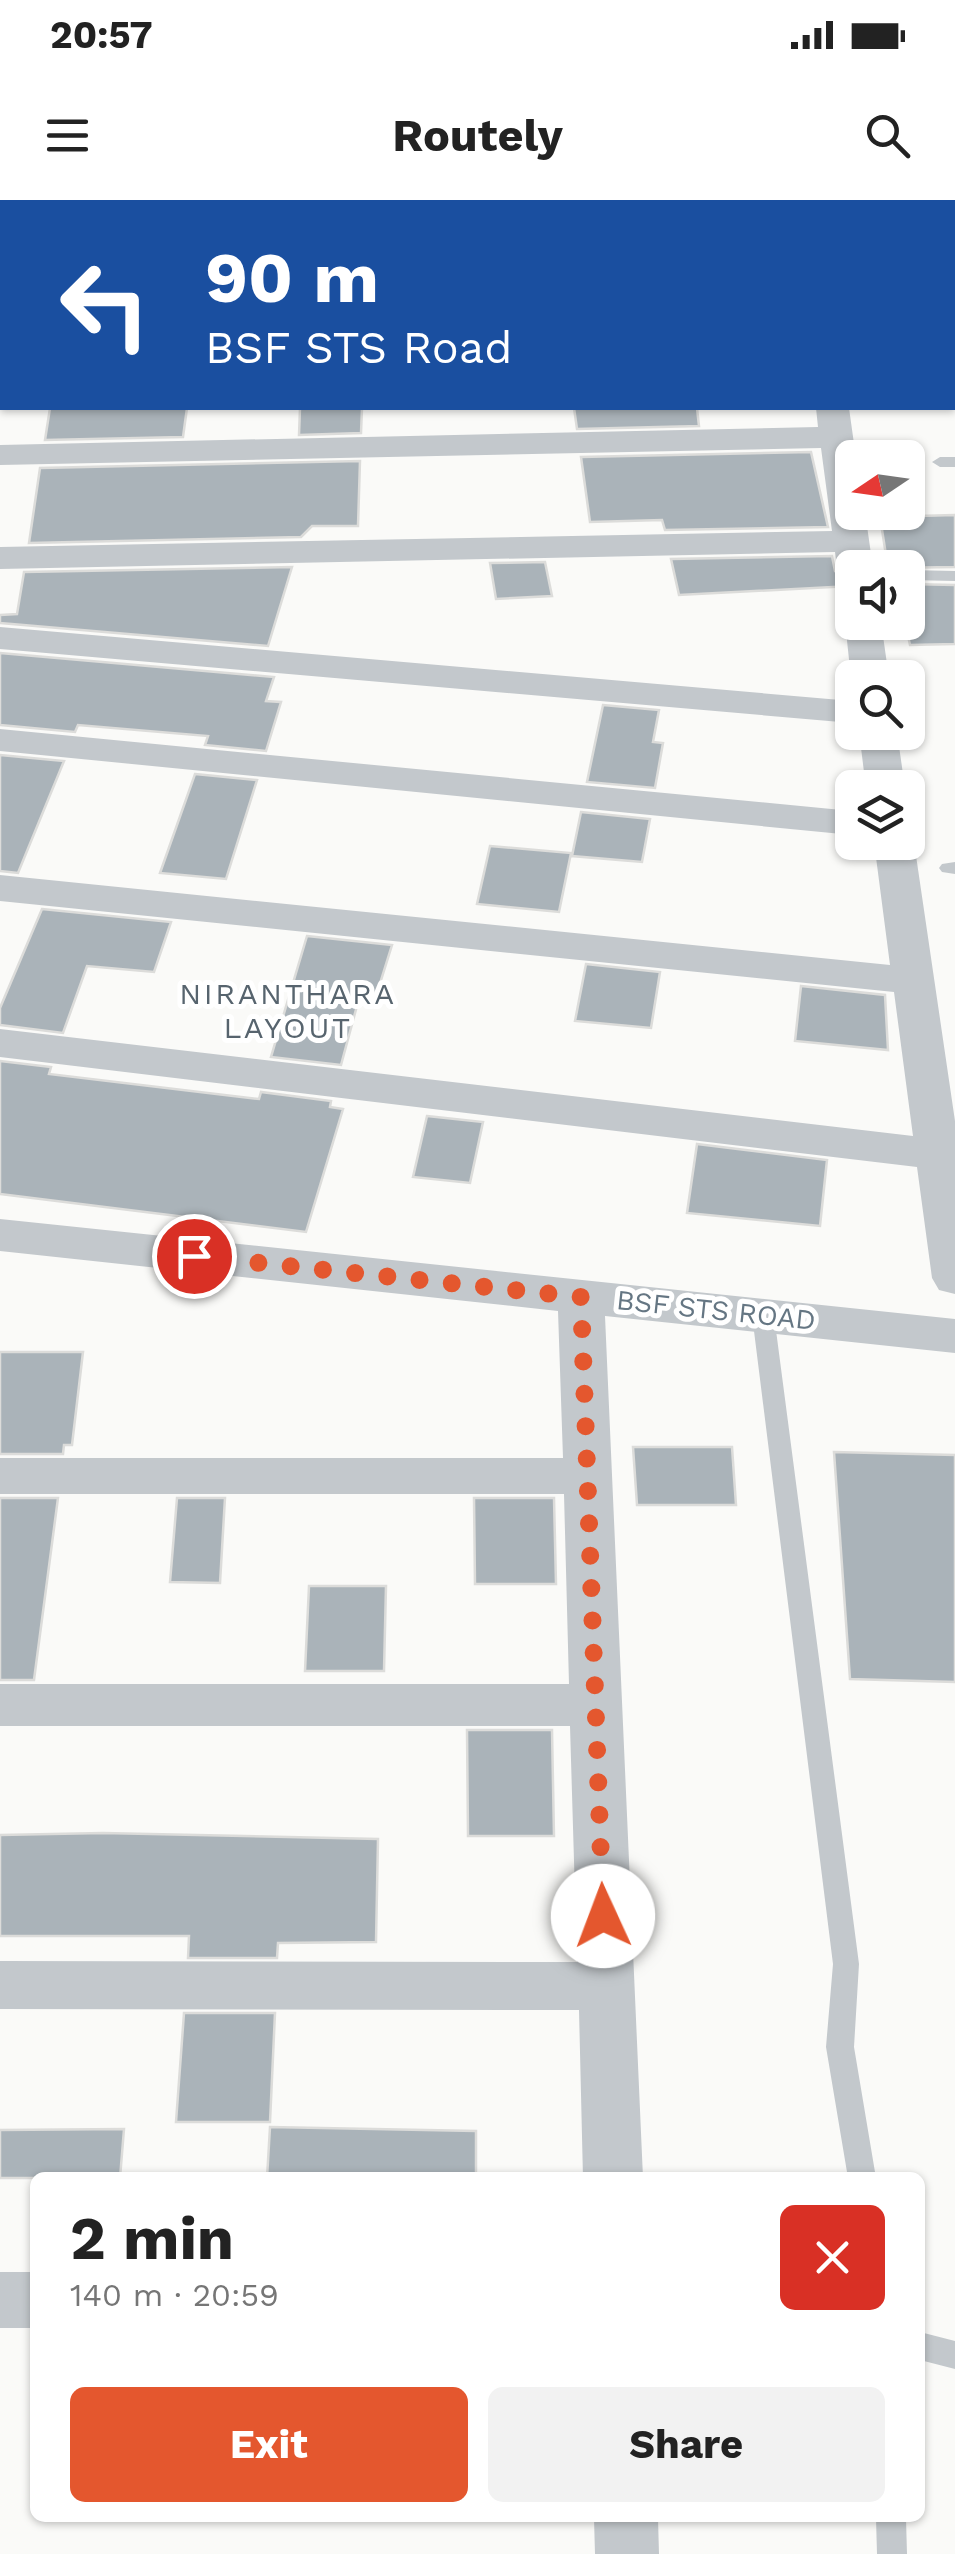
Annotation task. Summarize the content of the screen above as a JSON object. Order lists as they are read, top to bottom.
{
  "streets": {
    "street": ["BSF STS ROAD"]
  },
  "districts": ["NIRANTHARA LAYOUT"],
  "north": "left",
  "page": {
    "status": "20:57",
    "header": "Routely",
    "turn": ["90 m", "BSF STS Road"],
    "heading": ["2 min", "140 m · 20:59"],
    "buttons": ["Exit", "Share"]
  }
}
